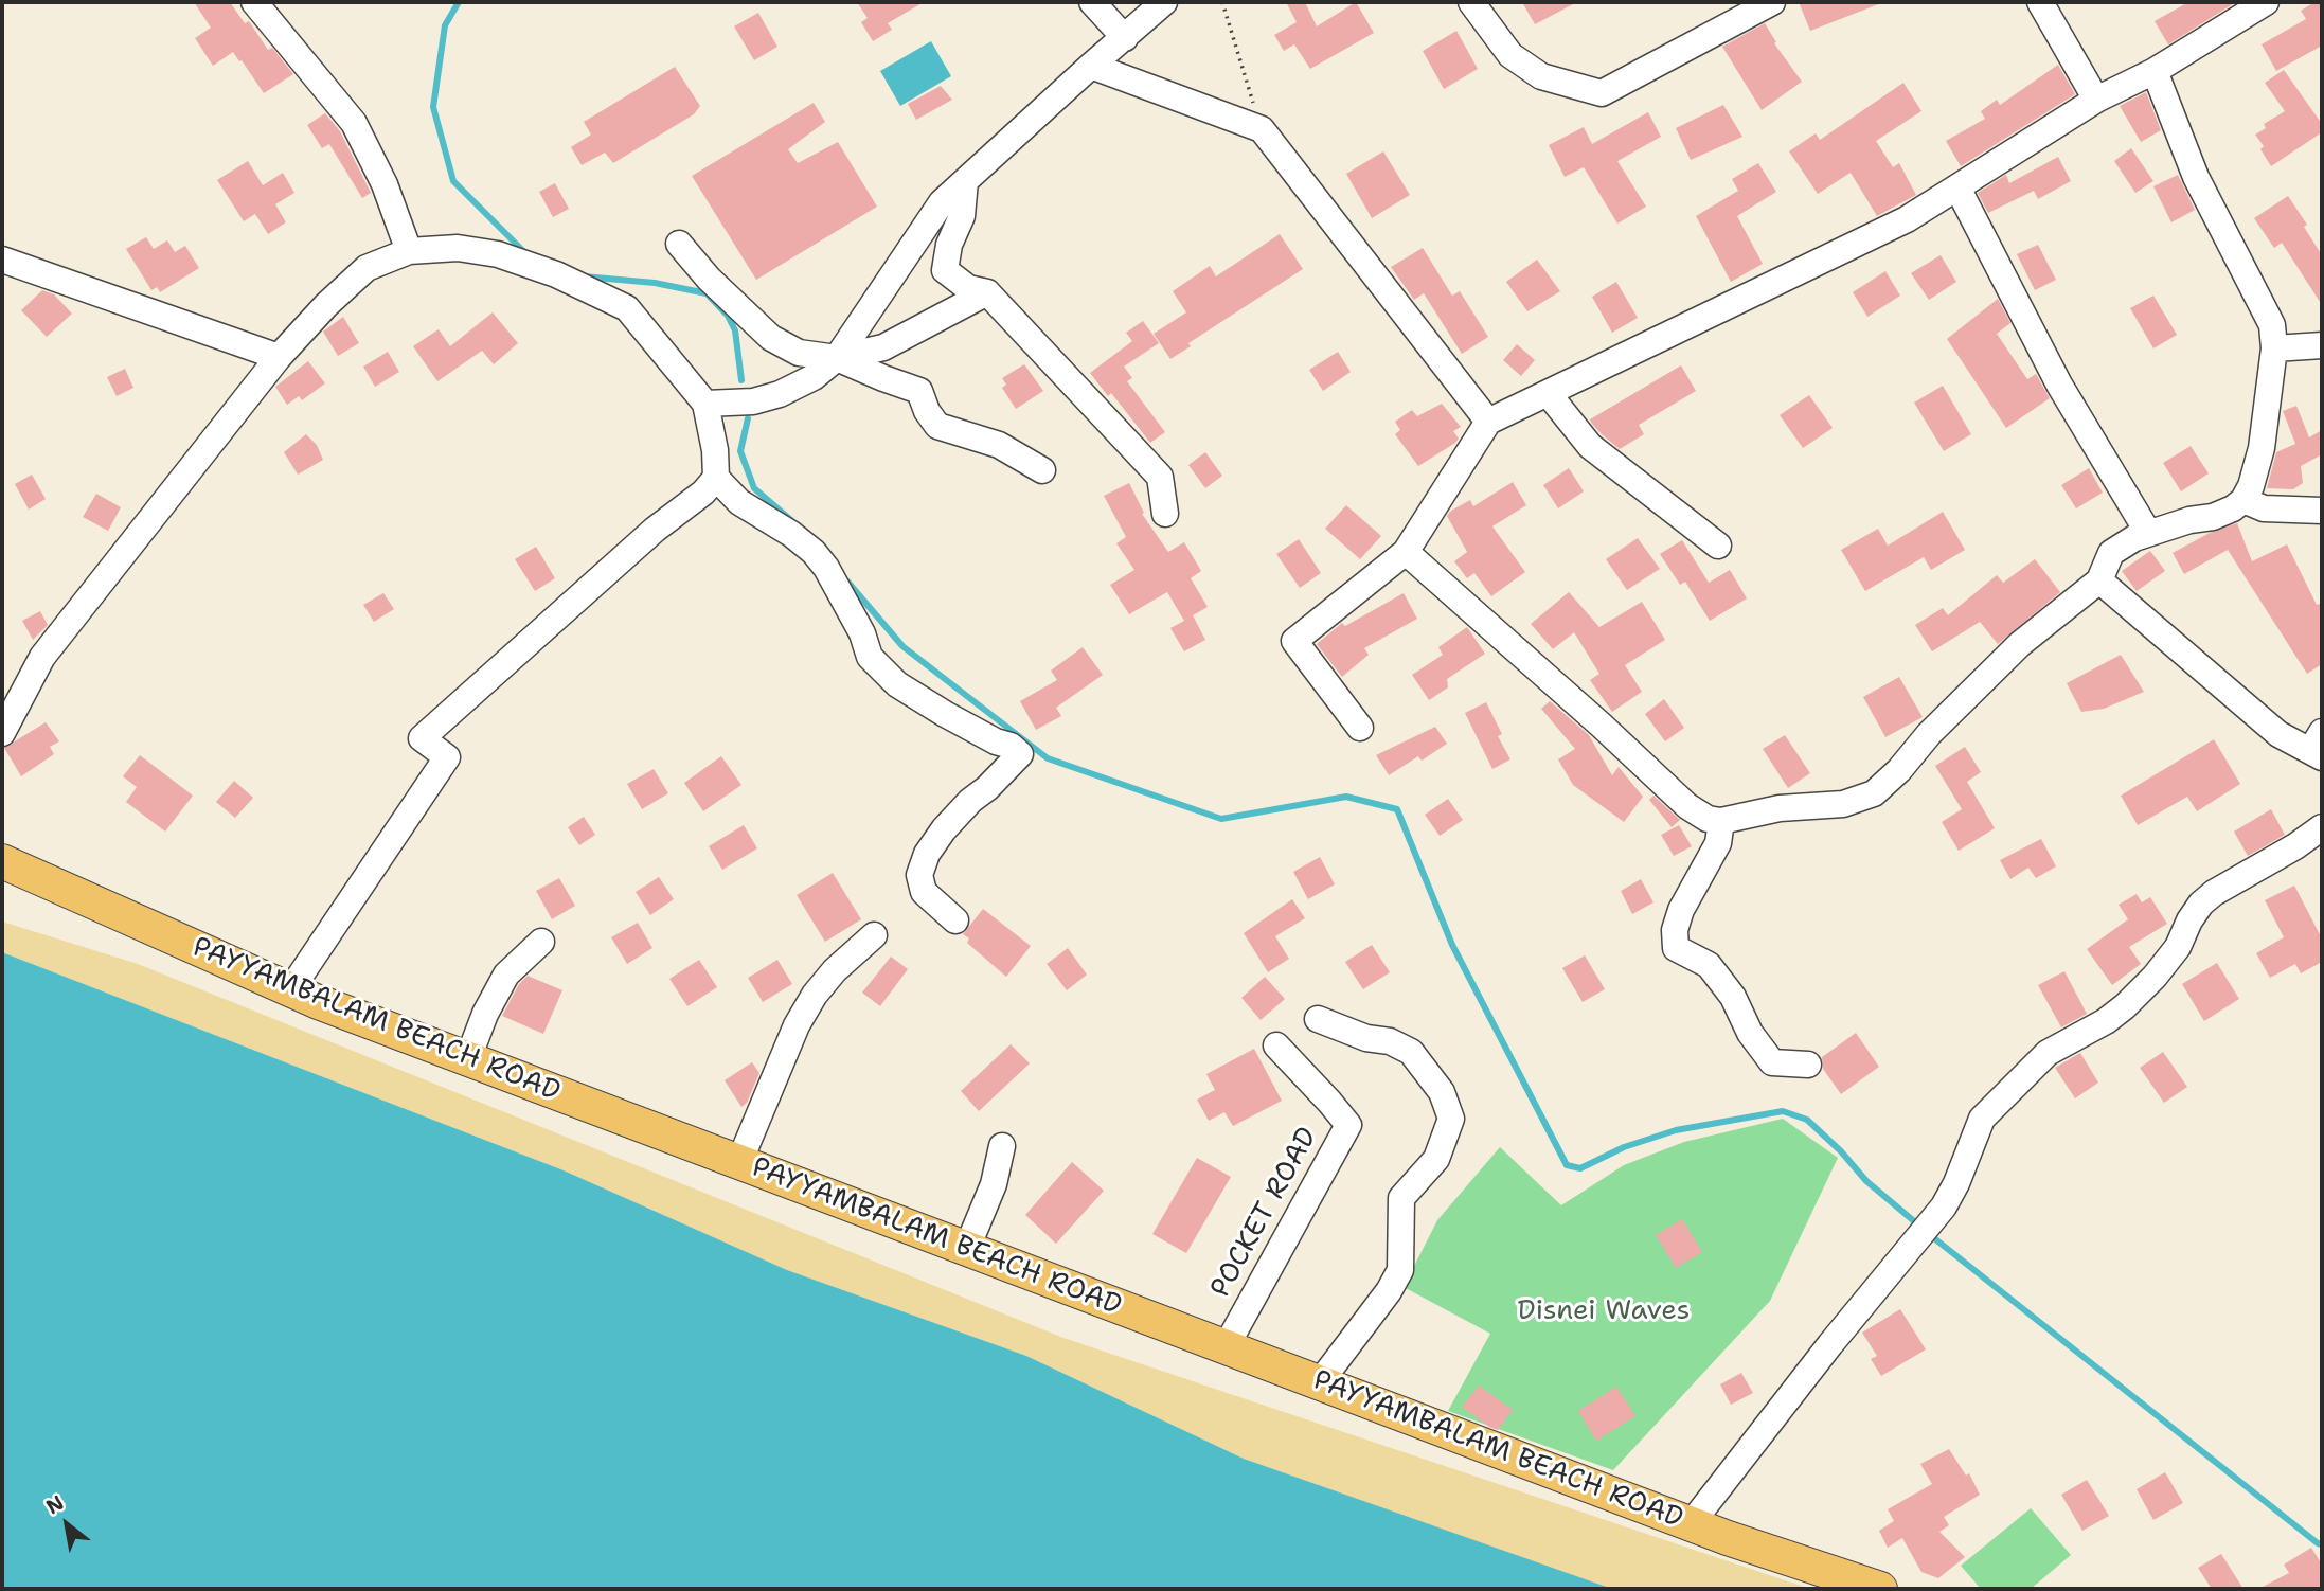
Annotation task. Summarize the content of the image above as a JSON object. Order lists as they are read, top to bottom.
{
  "streets": {
    "main road": ["PAYYAMBALAM BEACH ROAD"],
    "street": ["POCKET ROAD"]
  },
  "crossings": [
    ["PAYYAMBALAM BEACH ROAD", "POCKET ROAD"]
  ],
  "parks": ["Disnei Waves"],
  "north": "top left"
}
